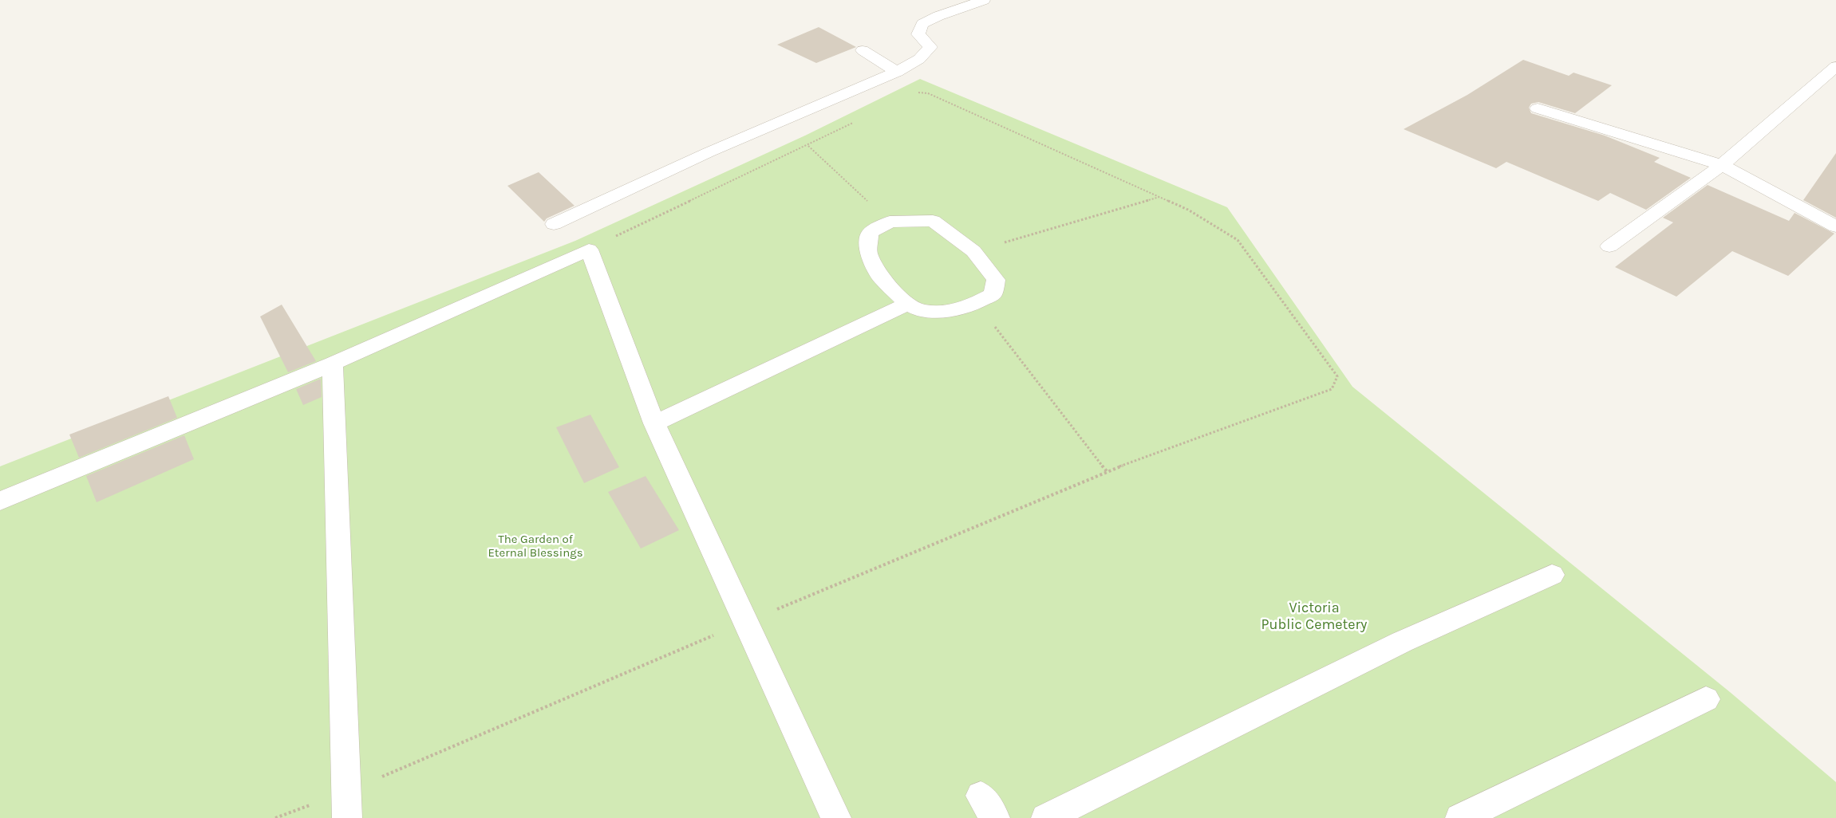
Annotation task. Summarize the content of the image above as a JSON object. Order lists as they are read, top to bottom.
{
  "parks": ["The Garden of Eternal Blessings", "Victoria Public Cemetery"]
}
